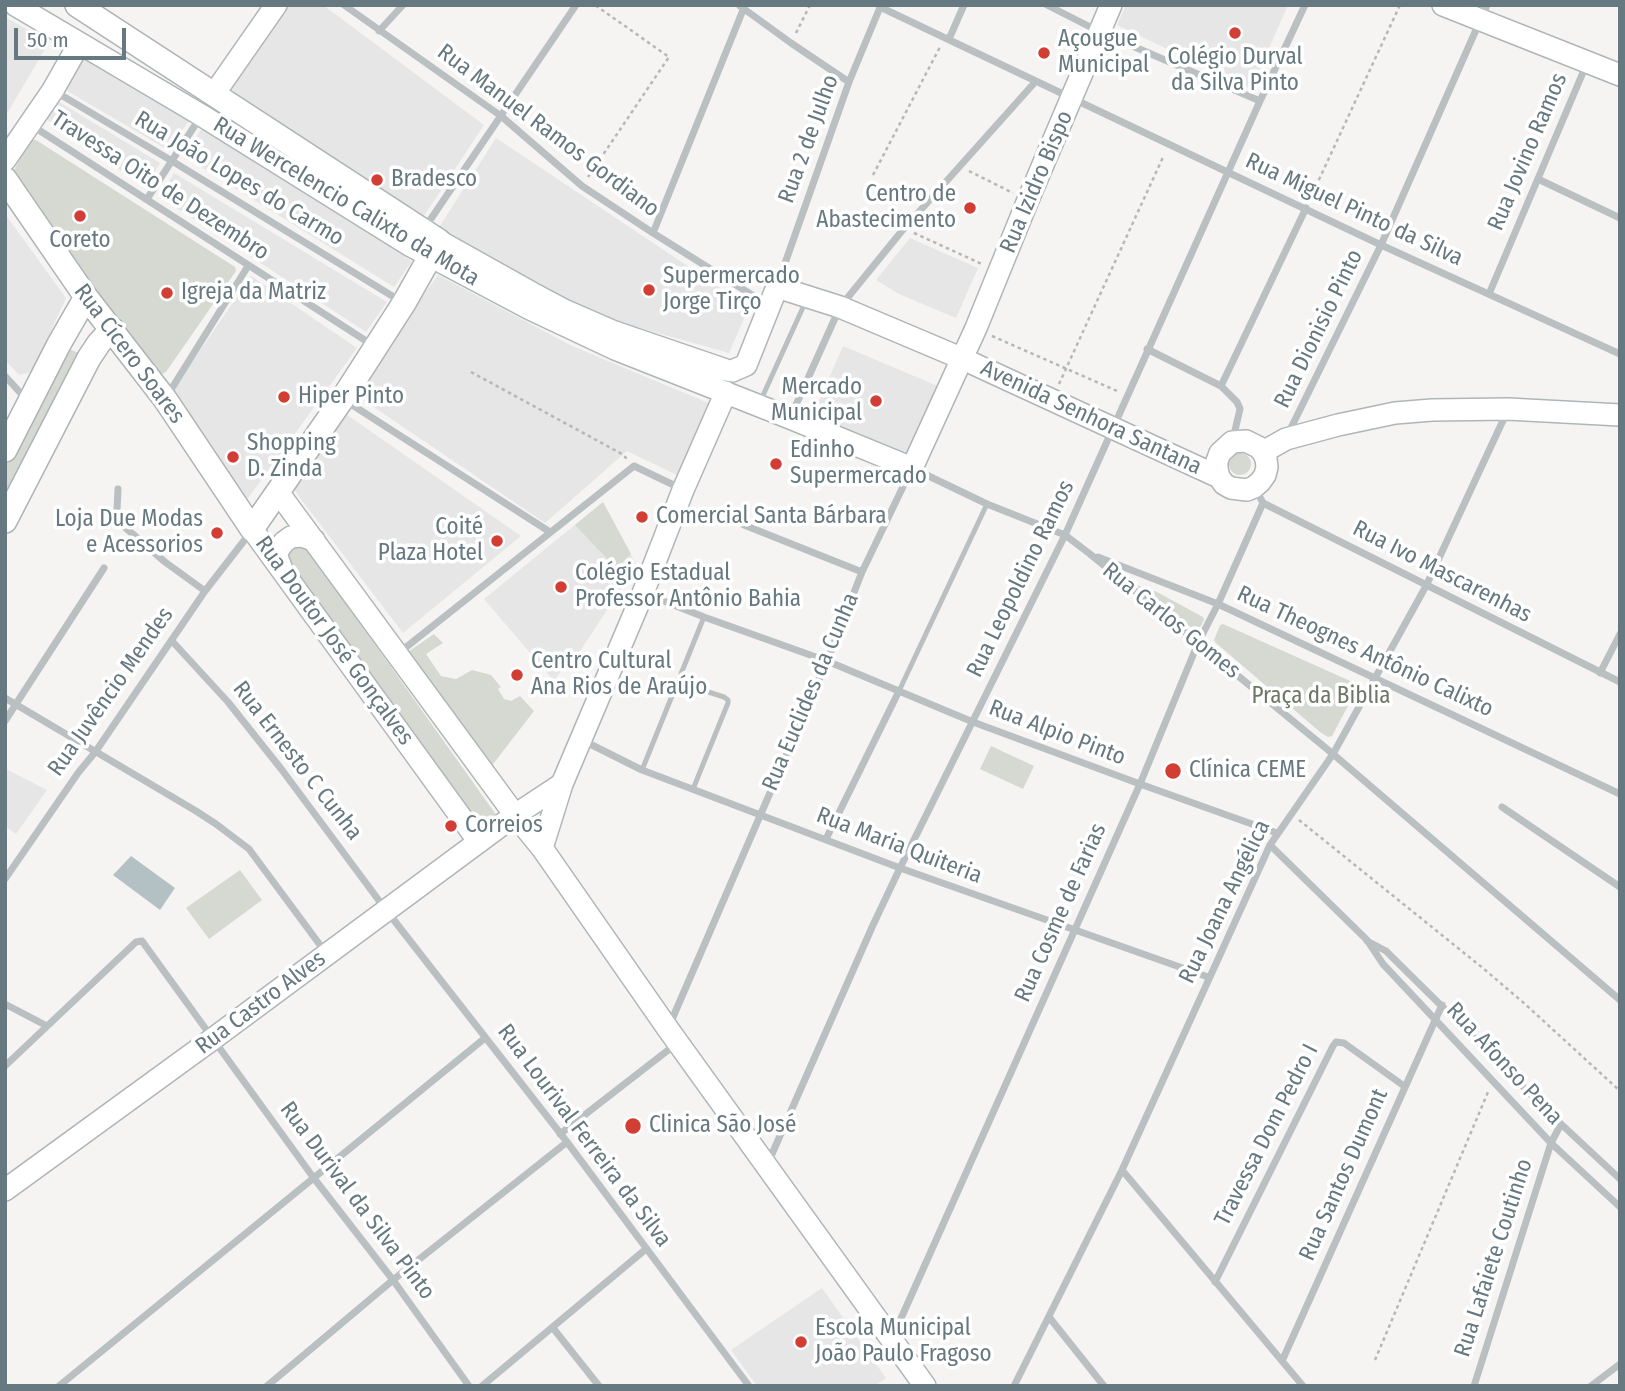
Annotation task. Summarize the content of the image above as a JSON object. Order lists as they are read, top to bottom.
{
  "streets": {
    "main road": ["Rua Wercelencio Calixto da Mota", "Rua Cícero Soares", "Rua Doutor José Gonçalves"],
    "street": [
      "Rua Manuel Ramos Gordiano",
      "Rua 2 de Julho",
      "Rua Jovino Ramos",
      "Rua João Lopes do Carmo",
      "Rua Izidro Bispo",
      "Travessa Oito de Dezembro",
      "Rua Miguel Pinto da Silva",
      "Rua Dionisio Pinto",
      "Avenida Senhora Santana",
      "Rua Ivo Mascarenhas",
      "Rua Leopoldino Ramos",
      "Rua Carlos Gomes",
      "Rua Theognes Antônio Calixto",
      "Rua Juvêncio Mendes",
      "Rua Euclides da Cunha",
      "Rua Alpio Pinto",
      "Rua Ernesto C Cunha",
      "Rua Maria Quiteria",
      "Rua Joana Angélica",
      "Rua Cosme de Farias",
      "Rua Castro Alves",
      "Rua Afonso Pena",
      "Travessa Dom Pedro I",
      "Rua Lourival Ferreira da Silva",
      "Rua Santos Dumont",
      "Rua Durival da Silva Pinto",
      "Rua Lafaiete Coutinho"
    ]
  },
  "crossings": [
    ["Rua Manuel Ramos Gordiano", "Rua 2 de Julho"],
    ["Rua Manuel Ramos Gordiano", "Rua Wercelencio Calixto da Mota"],
    ["Rua Manuel Ramos Gordiano", "Avenida Senhora Santana"],
    ["Rua 2 de Julho", "Rua Wercelencio Calixto da Mota"],
    ["Rua 2 de Julho", "Rua Miguel Pinto da Silva"],
    ["Rua 2 de Julho", "Avenida Senhora Santana"],
    ["Rua Jovino Ramos", "Rua Miguel Pinto da Silva"],
    ["Rua Izidro Bispo", "Rua Miguel Pinto da Silva"],
    ["Rua Izidro Bispo", "Avenida Senhora Santana"],
    ["Rua Izidro Bispo", "Rua Euclides da Cunha"],
    ["Rua Wercelencio Calixto da Mota", "Avenida Senhora Santana"],
    ["Rua Wercelencio Calixto da Mota", "Rua Carlos Gomes"],
    ["Rua Miguel Pinto da Silva", "Rua Dionisio Pinto"],
    ["Rua Miguel Pinto da Silva", "Rua Leopoldino Ramos"],
    ["Rua Cícero Soares", "Rua Doutor José Gonçalves"],
    ["Rua Cícero Soares", "Rua Juvêncio Mendes"],
    ["Avenida Senhora Santana", "Rua Ivo Mascarenhas"],
    ["Avenida Senhora Santana", "Rua Leopoldino Ramos"],
    ["Avenida Senhora Santana", "Rua Euclides da Cunha"],
    ["Avenida Senhora Santana", "Rua Cosme de Farias"],
    ["Rua Ivo Mascarenhas", "Rua Joana Angélica"],
    ["Rua Ivo Mascarenhas", "Rua Cosme de Farias"],
    ["Rua Leopoldino Ramos", "Rua Carlos Gomes"],
    ["Rua Leopoldino Ramos", "Rua Doutor José Gonçalves"],
    ["Rua Leopoldino Ramos", "Rua Alpio Pinto"],
    ["Rua Leopoldino Ramos", "Rua Maria Quiteria"],
    ["Rua Carlos Gomes", "Rua Theognes Antônio Calixto"],
    ["Rua Carlos Gomes", "Rua Euclides da Cunha"],
    ["Rua Carlos Gomes", "Rua Joana Angélica"],
    ["Rua Carlos Gomes", "Rua Cosme de Farias"],
    ["Rua Doutor José Gonçalves", "Rua Juvêncio Mendes"],
    ["Rua Doutor José Gonçalves", "Rua Euclides da Cunha"],
    ["Rua Doutor José Gonçalves", "Rua Cosme de Farias"],
    ["Rua Doutor José Gonçalves", "Rua Castro Alves"],
    ["Rua Theognes Antônio Calixto", "Rua Joana Angélica"],
    ["Rua Theognes Antônio Calixto", "Rua Cosme de Farias"],
    ["Rua Juvêncio Mendes", "Rua Ernesto C Cunha"],
    ["Rua Euclides da Cunha", "Rua Alpio Pinto"],
    ["Rua Euclides da Cunha", "Rua Maria Quiteria"],
    ["Rua Alpio Pinto", "Rua Joana Angélica"],
    ["Rua Alpio Pinto", "Rua Cosme de Farias"],
    ["Rua Ernesto C Cunha", "Rua Castro Alves"],
    ["Rua Ernesto C Cunha", "Rua Lourival Ferreira da Silva"],
    ["Rua Maria Quiteria", "Rua Joana Angélica"],
    ["Rua Maria Quiteria", "Rua Cosme de Farias"],
    ["Rua Joana Angélica", "Rua Afonso Pena"],
    ["Rua Castro Alves", "Rua Lourival Ferreira da Silva"],
    ["Rua Castro Alves", "Rua Durival da Silva Pinto"],
    ["Rua Afonso Pena", "Rua Santos Dumont"],
    ["Rua Afonso Pena", "Rua Lafaiete Coutinho"],
    ["Travessa Dom Pedro I", "Rua Santos Dumont"]
  ],
  "parks": ["Praça da Biblia"],
  "places": [
    "Colégio Durval da Silva Pinto",
    "Açougue Municipal",
    "Bradesco",
    "Centro de Abastecimento",
    "Coreto",
    "Supermercado Jorge Tirço",
    "Igreja da Matriz",
    "Hiper Pinto",
    "Mercado Municipal",
    "Shopping D. Zinda",
    "Edinho Supermercado",
    "Comercial Santa Bárbara",
    "Loja Due Modas e Acessorios",
    "Coité Plaza Hotel",
    "Colégio Estadual Professor Antônio Bahia",
    "Centro Cultural Ana Rios de Araújo",
    "Clínica CEME",
    "Correios",
    "Clinica São José",
    "Escola Municipal João Paulo Fragoso"
  ],
  "scale_bar": "50 m"
}
